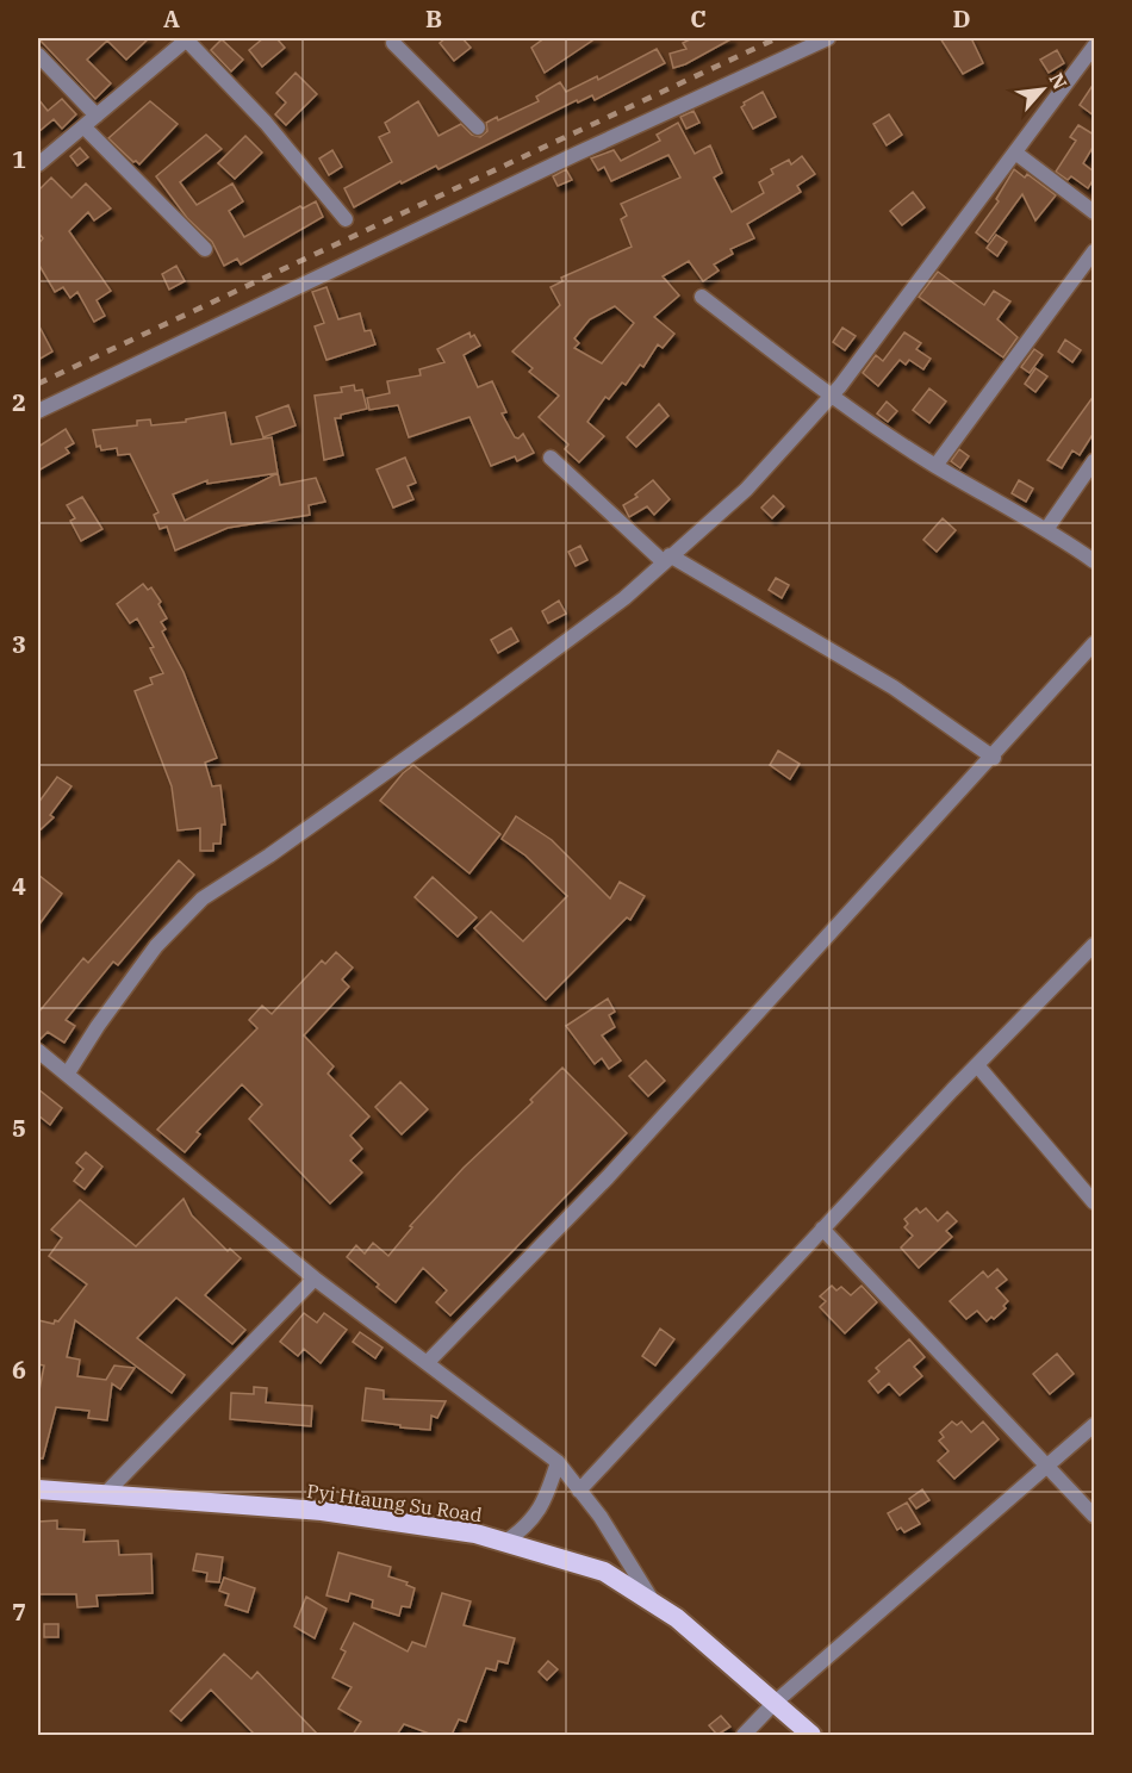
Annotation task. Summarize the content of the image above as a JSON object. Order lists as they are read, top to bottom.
{
  "streets": {
    "highway": ["Pyi Htaung Su Road"]
  },
  "north": "top right",
  "grid": {
    "columns": [
      "A",
      "B",
      "C",
      "D"
    ],
    "rows": [
      "1",
      "2",
      "3",
      "4",
      "5",
      "6",
      "7"
    ]
  }
}
